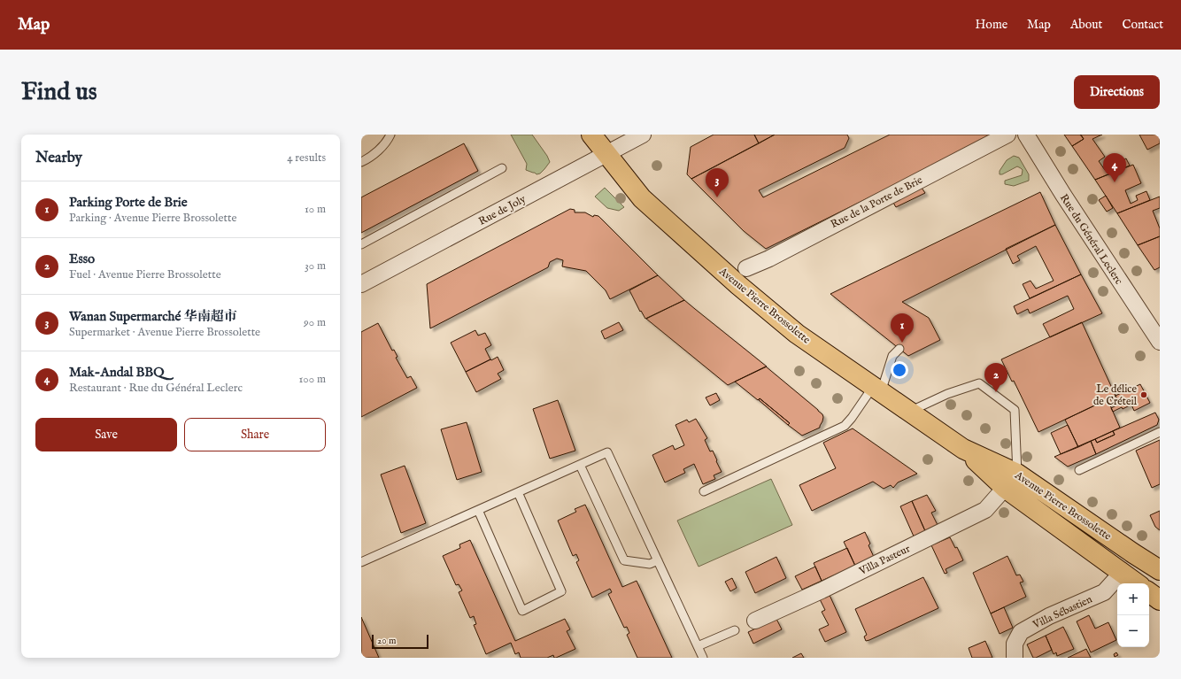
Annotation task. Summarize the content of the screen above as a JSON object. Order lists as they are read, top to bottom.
{
  "streets": {
    "main road": ["Avenue Pierre Brossolette"],
    "street": [
      "Rue de la Porte de Brie",
      "Rue de Joly",
      "Rue du Général Leclerc",
      "Villa Pasteur",
      "Villa Sébastien"
    ]
  },
  "crossings": [
    ["Rue de Joly", "Avenue Pierre Brossolette"],
    ["Avenue Pierre Brossolette", "Villa Pasteur"],
    ["Avenue Pierre Brossolette", "Villa Sébastien"]
  ],
  "places": ["Le délice de Créteil"],
  "scale_bar": "20 m",
  "page": {
    "header": "Map",
    "nav": [
      "Home",
      "Map",
      "About",
      "Contact"
    ],
    "buttons": [
      "Directions",
      ["Save", "Share"]
    ],
    "title": "Find us",
    "heading": ["Nearby", "4 results"],
    "pins": [
      "4",
      "3",
      "1",
      "2"
    ],
    "list": [
      {
        "mark": "1",
        "name": "Parking Porte de Brie",
        "note": "Parking · Avenue Pierre Brossolette",
        "value": "10 m"
      },
      {
        "mark": "2",
        "name": "Esso",
        "note": "Fuel · Avenue Pierre Brossolette",
        "value": "30 m"
      },
      {
        "mark": "3",
        "name": "Wanan Supermarché 华南超市",
        "note": "Supermarket · Avenue Pierre Brossolette",
        "value": "90 m"
      },
      {
        "mark": "4",
        "name": "Mak-Andal BBQ",
        "note": "Restaurant · Rue du Général Leclerc",
        "value": "100 m"
      }
    ],
    "map_buttons": ["+", "−"],
    "scale": "20 m"
  }
}
